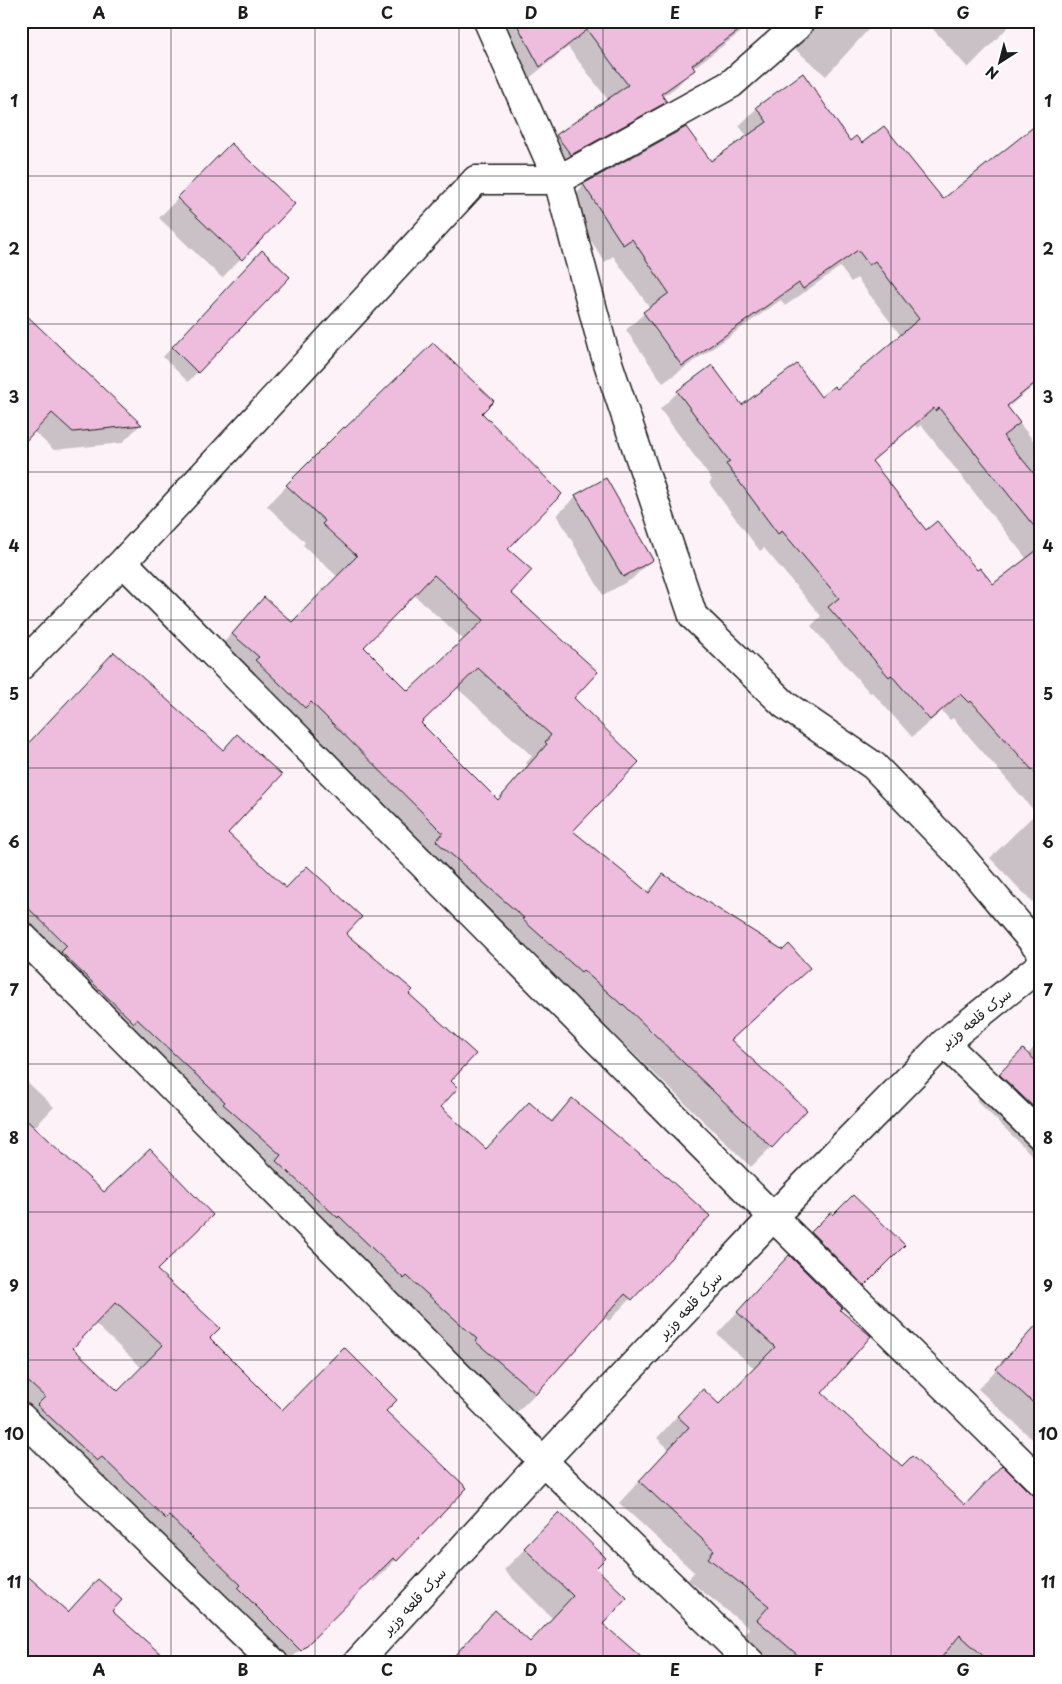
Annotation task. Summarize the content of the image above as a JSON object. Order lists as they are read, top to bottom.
{
  "streets": {
    "street": ["سرک قلعه وزیر"]
  },
  "north": "bottom left",
  "grid": {
    "columns": [
      "A",
      "B",
      "C",
      "D",
      "E",
      "F",
      "G"
    ],
    "rows": [
      "1",
      "2",
      "3",
      "4",
      "5",
      "6",
      "7",
      "8",
      "9",
      "10",
      "11"
    ]
  }
}
